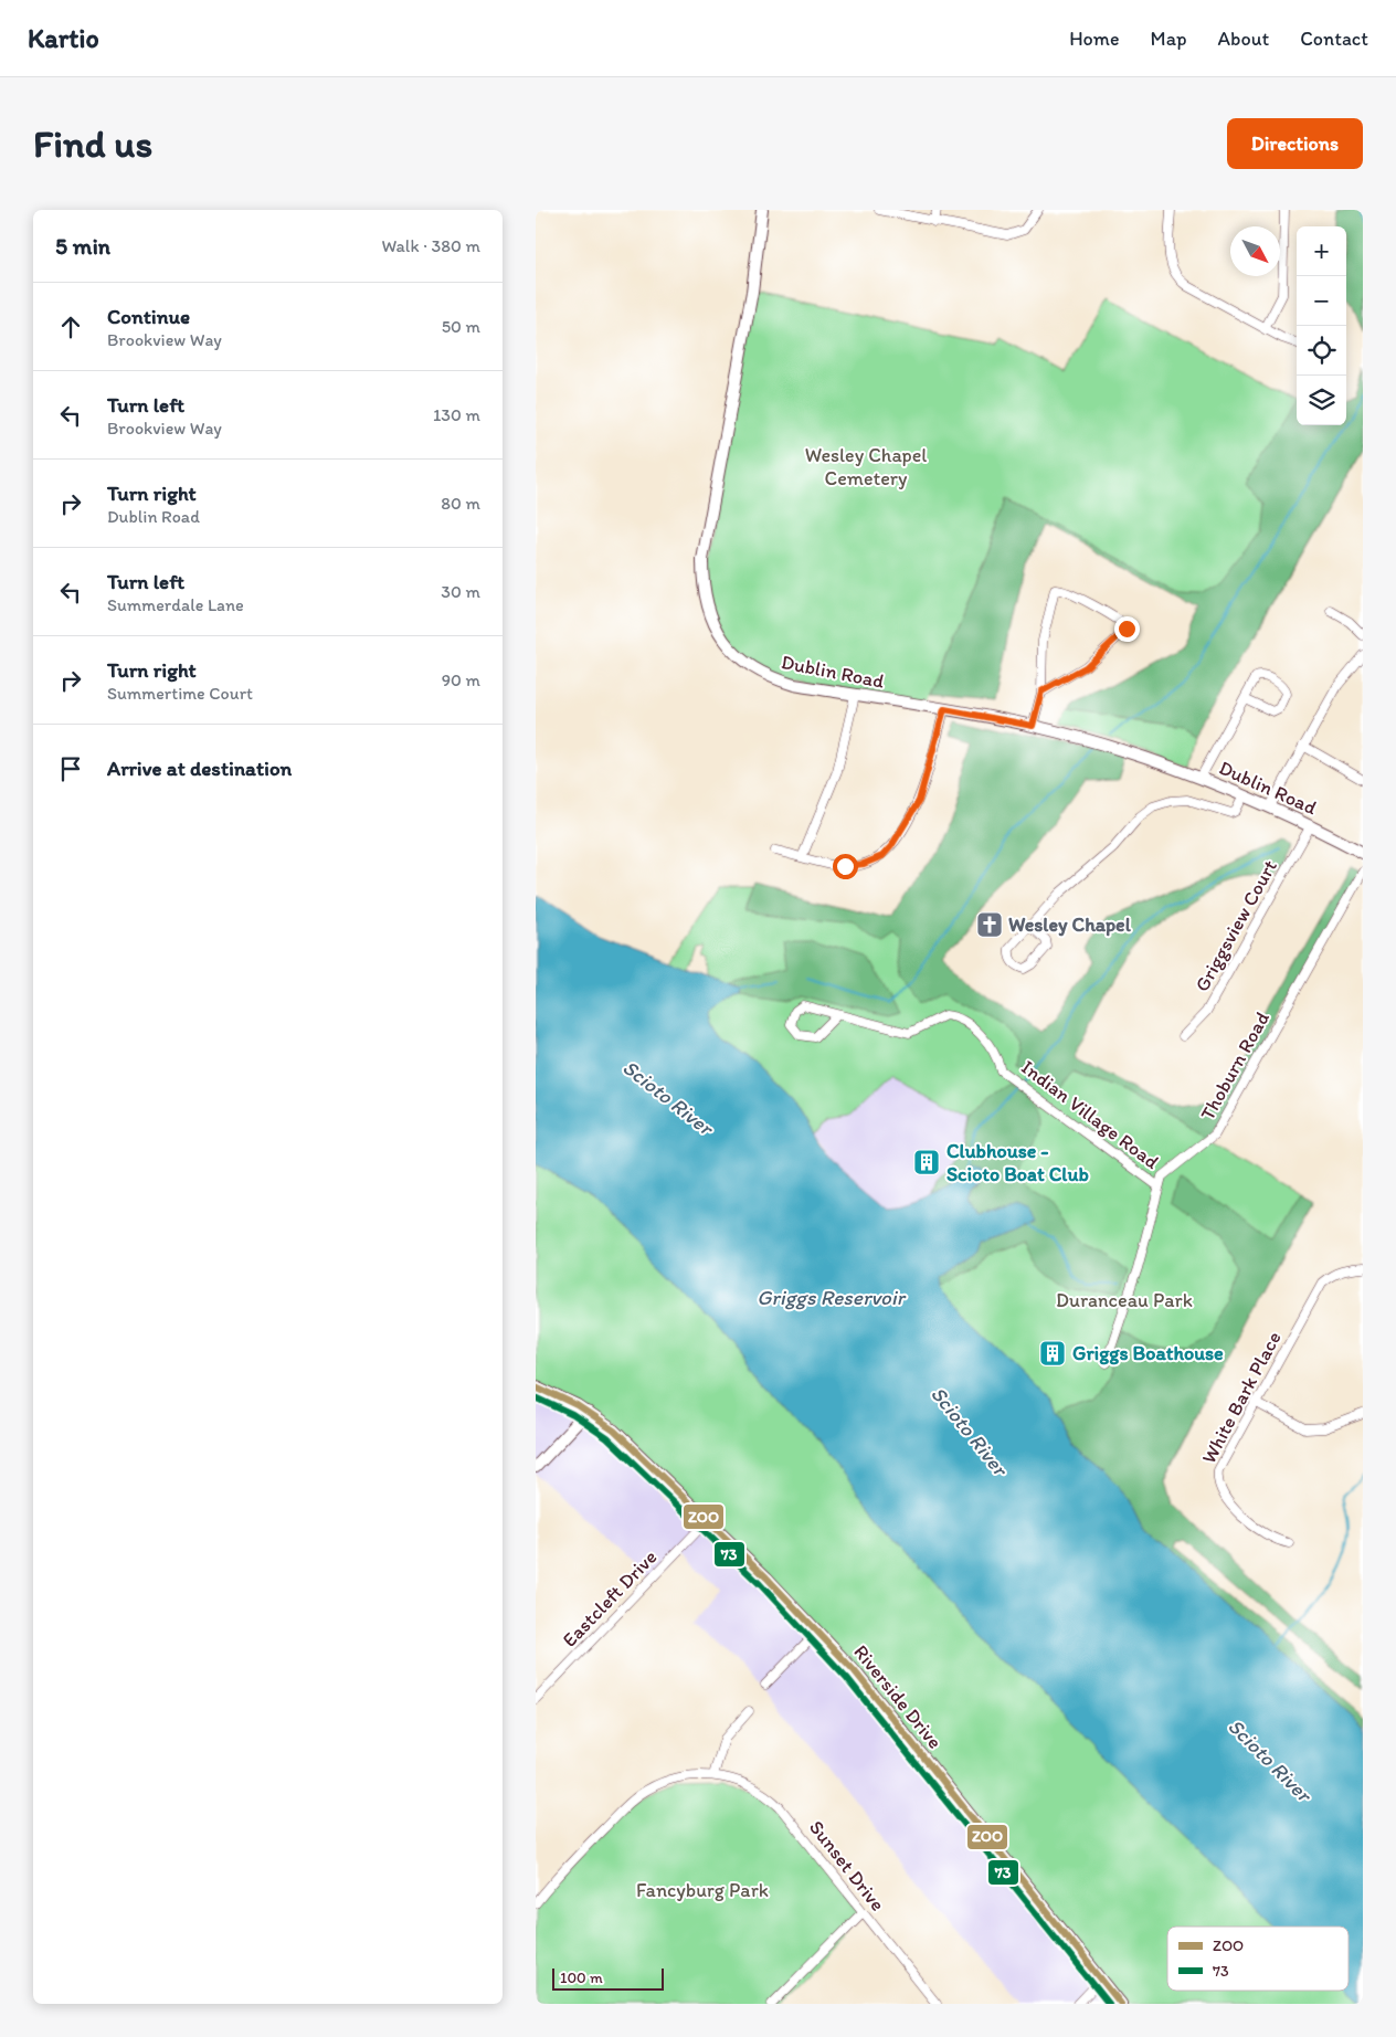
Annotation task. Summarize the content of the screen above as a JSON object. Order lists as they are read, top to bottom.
{
  "streets": {
    "main road": ["Dublin Road", "Riverside Drive"],
    "street": [
      "Griggsview Court",
      "Thoburn Road",
      "Indian Village Road",
      "White Bark Place",
      "Eastcleft Drive",
      "Sunset Drive"
    ]
  },
  "crossings": [
    ["Dublin Road", "Griggsview Court"],
    ["Thoburn Road", "Indian Village Road"],
    ["Eastcleft Drive", "Riverside Drive"]
  ],
  "water": ["Scioto River", "Griggs Reservoir"],
  "parks": ["Wesley Chapel Cemetery", "Duranceau Park", "Fancyburg Park"],
  "places": {
    "church": ["Wesley Chapel"],
    "building": ["Clubhouse - Scioto Boat Club", "Griggs Boathouse"]
  },
  "lines": ["transit line ZOO", "transit line 73"],
  "legend": ["ZOO", "73"],
  "scale_bar": "100 m",
  "north": "bottom right",
  "page": {
    "header": "Kartio",
    "nav": [
      "Home",
      "Map",
      "About",
      "Contact"
    ],
    "buttons": "Directions",
    "title": "Find us",
    "heading": ["5 min", "Walk · 380 m"],
    "map_buttons": ["+", "−"],
    "list": [
      ["Continue", "Brookview Way", "50 m"],
      ["Turn left", "Brookview Way", "130 m"],
      ["Turn right", "Dublin Road", "80 m"],
      ["Turn left", "Summerdale Lane", "30 m"],
      ["Turn right", "Summertime Court", "90 m"],
      "Arrive at destination"
    ],
    "scale": "100 m"
  }
}
